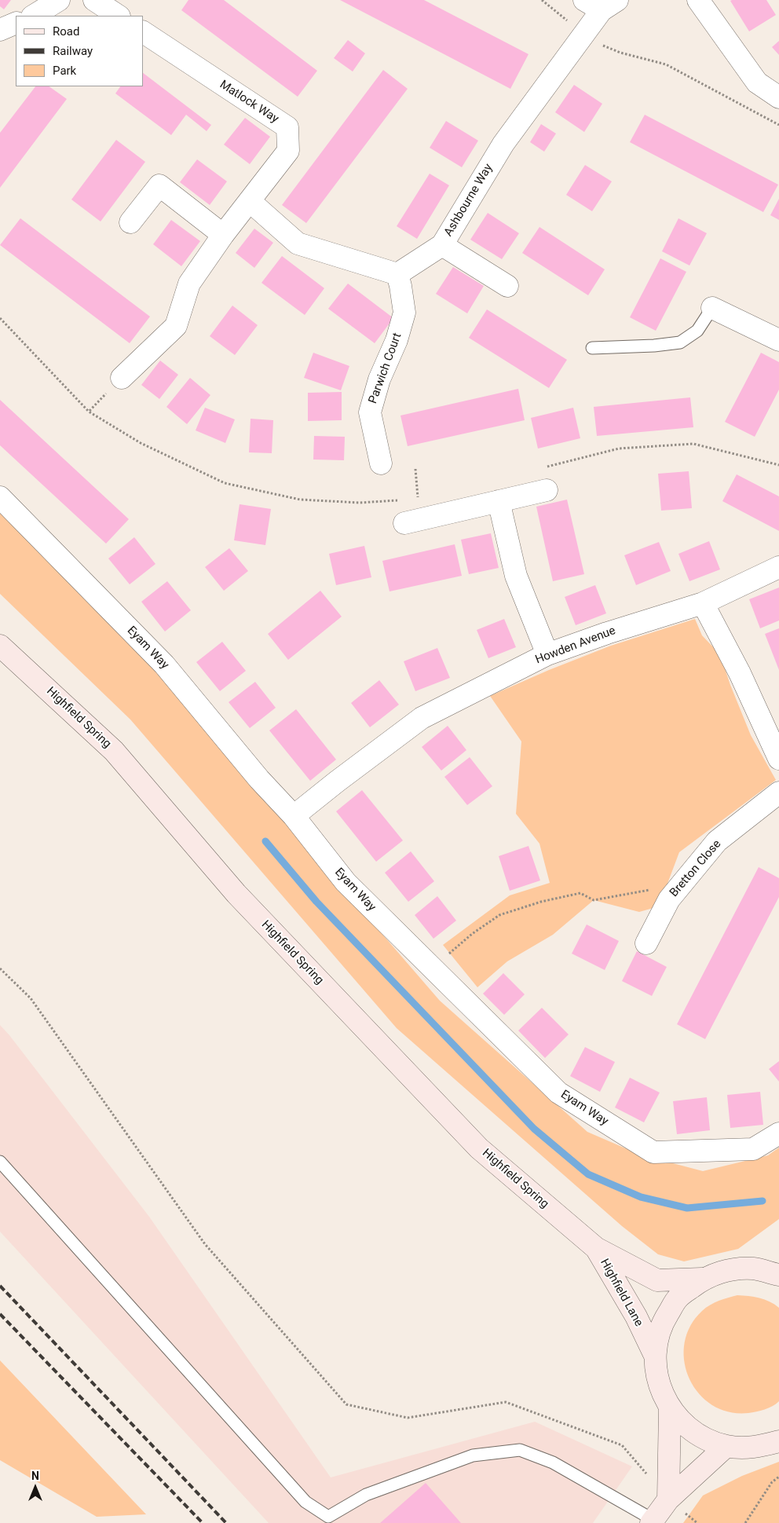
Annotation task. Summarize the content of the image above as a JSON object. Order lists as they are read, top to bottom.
{
  "streets": {
    "main road": ["Highfield Spring", "Highfield Lane"],
    "street": [
      "Matlock Way",
      "Ashbourne Way",
      "Parwich Court",
      "Howden Avenue",
      "Eyam Way",
      "Bretton Close"
    ]
  },
  "crossings": [
    ["Ashbourne Way", "Parwich Court"],
    ["Howden Avenue", "Eyam Way"],
    ["Highfield Spring", "Highfield Lane"]
  ],
  "legend": ["Road", "Railway", "Park"],
  "north": "top"
}
